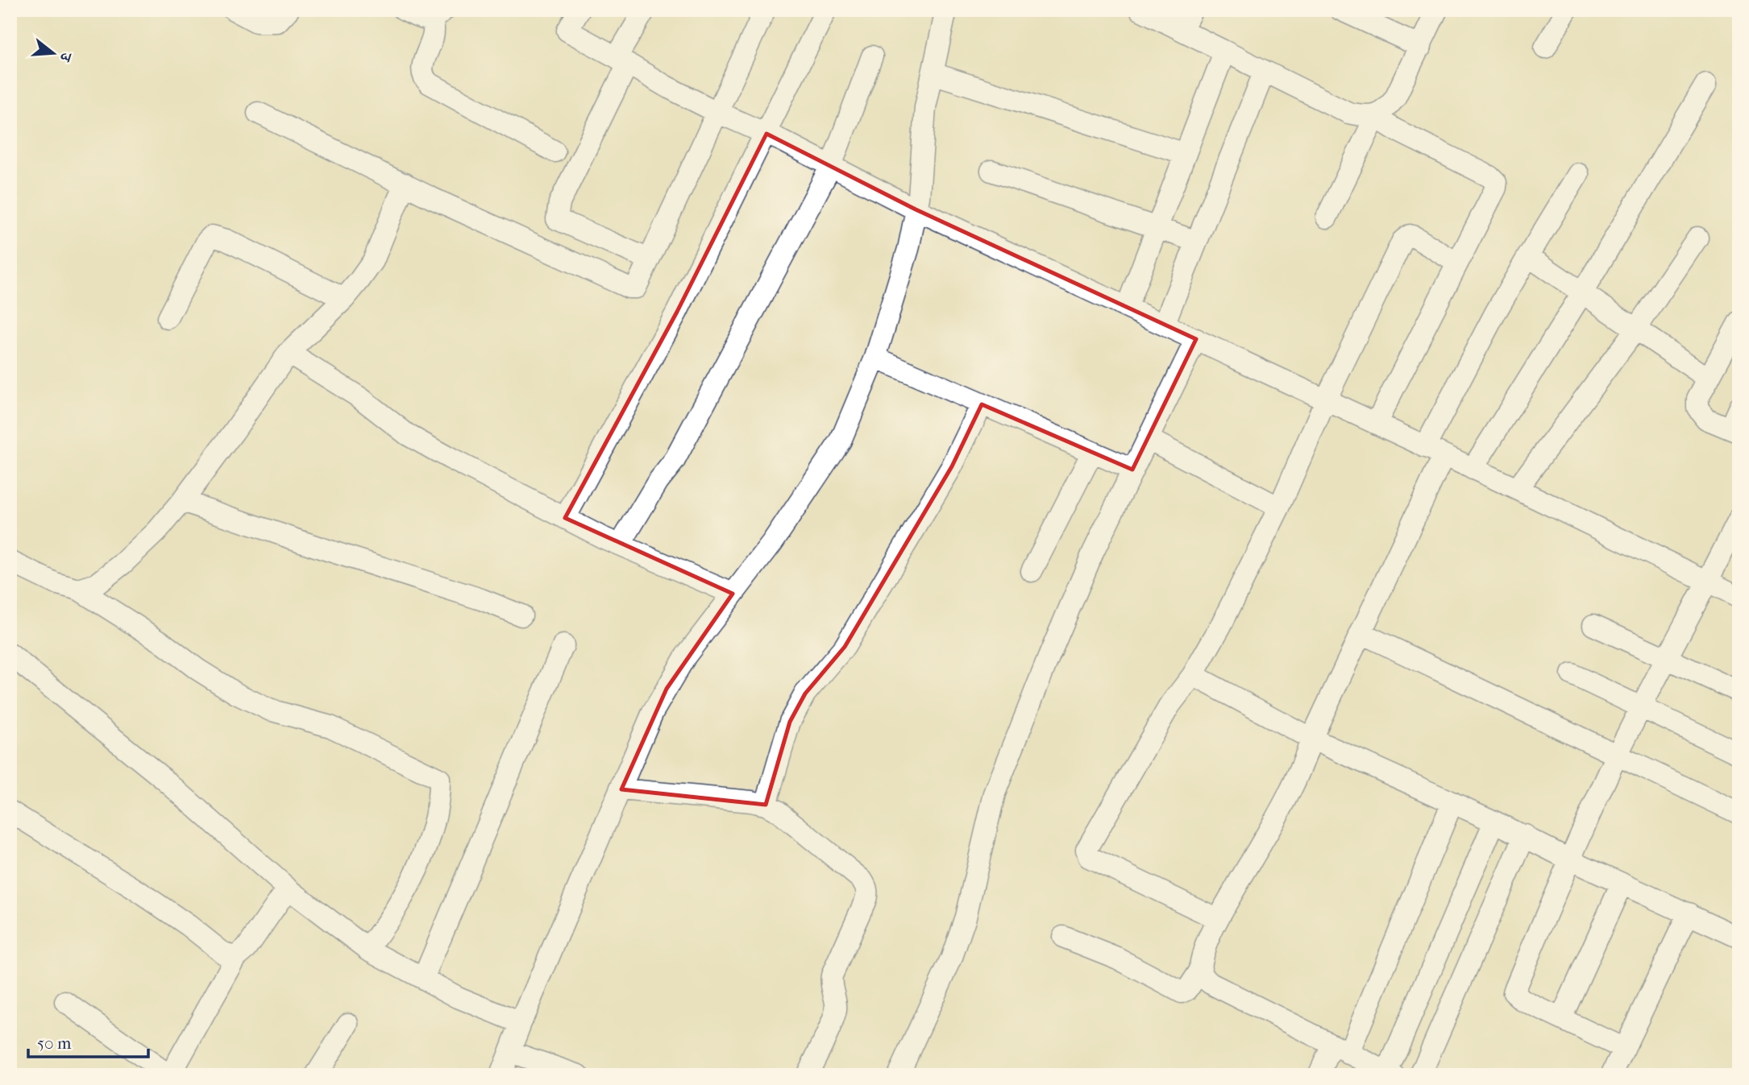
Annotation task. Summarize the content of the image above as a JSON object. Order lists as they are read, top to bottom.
{
  "scale_bar": "50 m",
  "north": "right"
}
